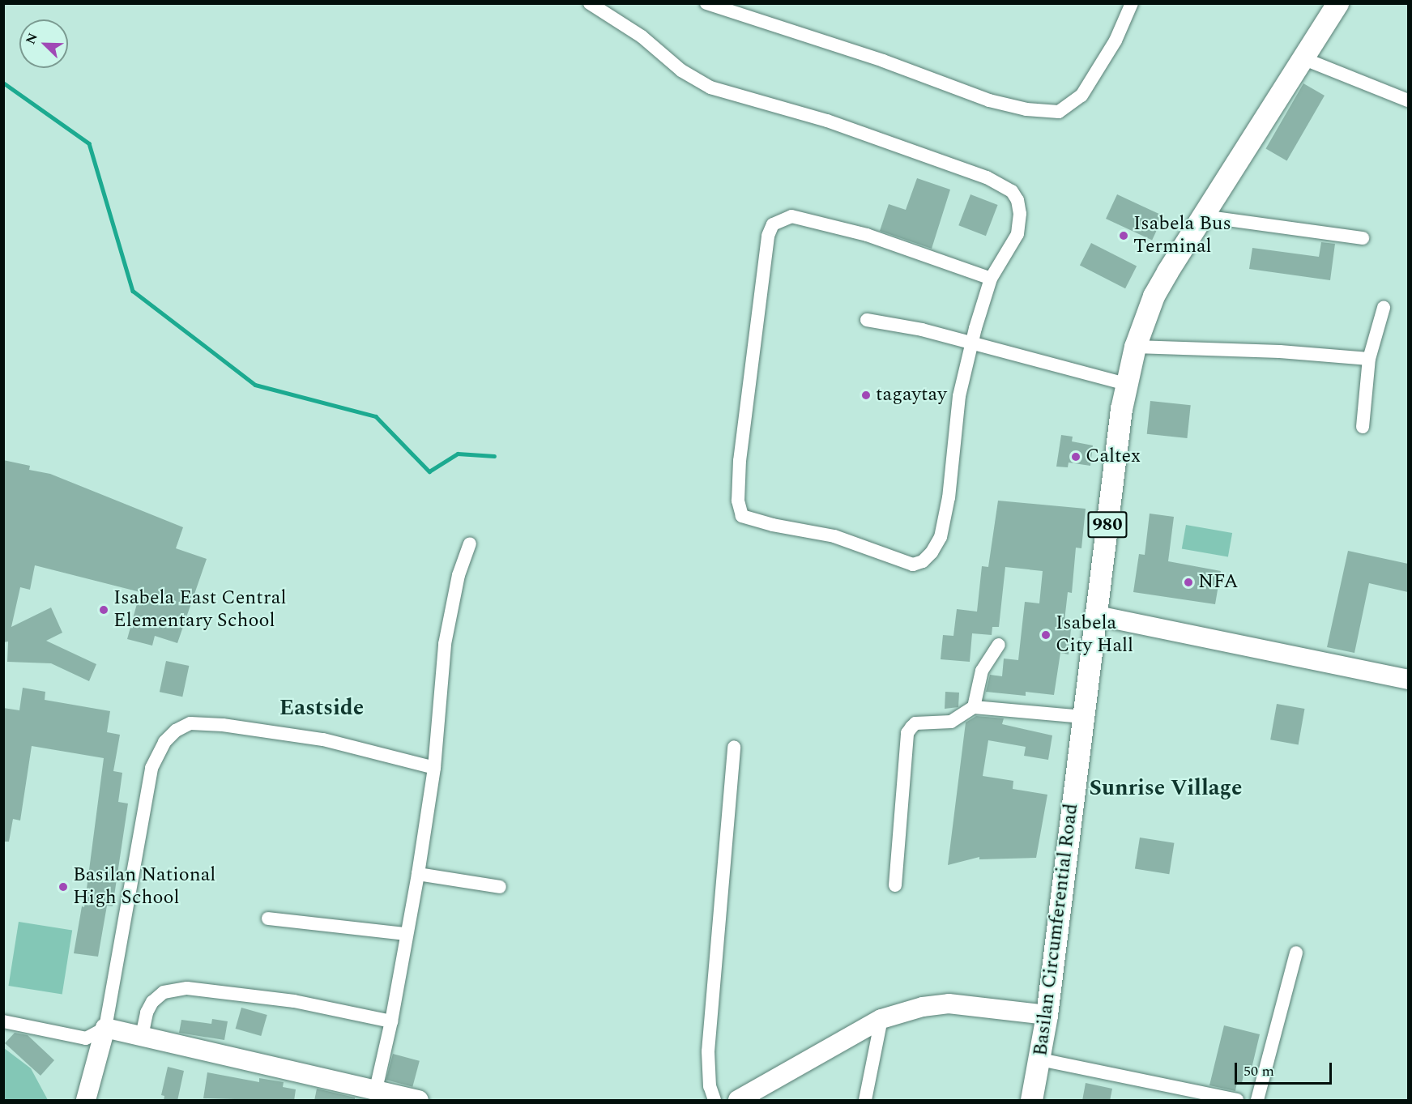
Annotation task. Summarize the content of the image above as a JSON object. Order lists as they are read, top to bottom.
{
  "streets": {
    "main road": ["980", "Basilan Circumferential Road"]
  },
  "districts": ["Eastside", "Sunrise Village"],
  "places": [
    "Isabela Bus Terminal",
    "tagaytay",
    "Caltex",
    "NFA",
    "Isabela East Central Elementary School",
    "Isabela City Hall",
    "Basilan National High School"
  ],
  "scale_bar": "50 m",
  "north": "top left"
}
